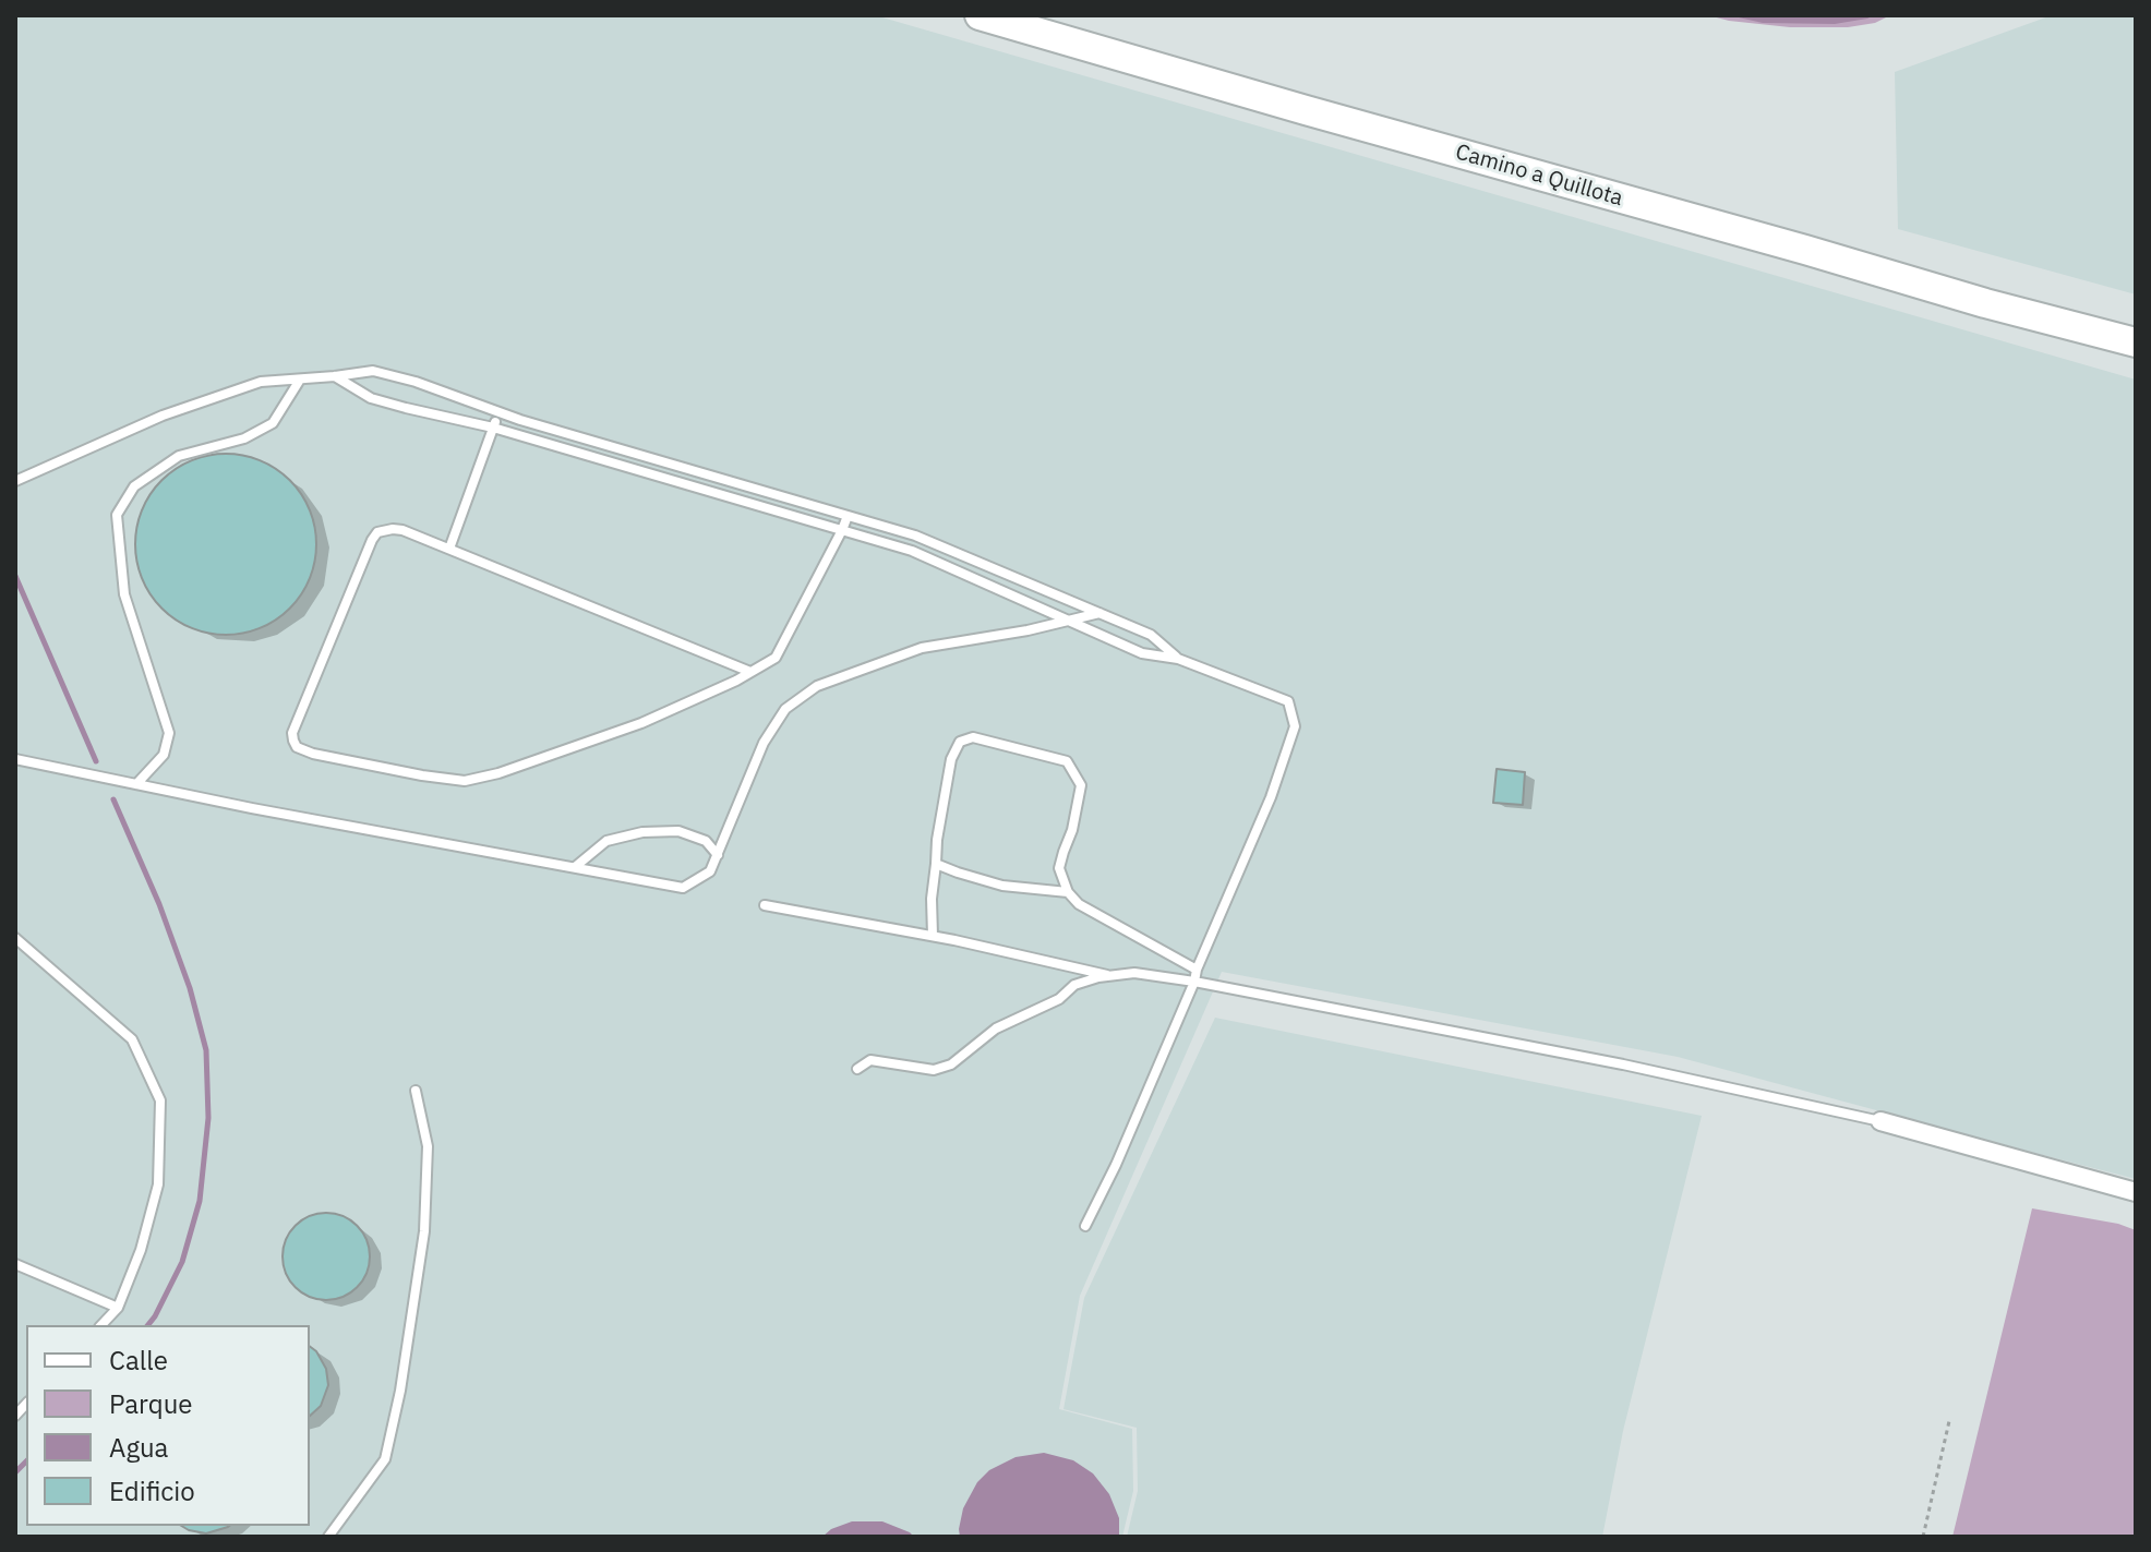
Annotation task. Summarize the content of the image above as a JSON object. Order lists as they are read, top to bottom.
{
  "streets": {
    "main road": ["Camino a Quillota"]
  },
  "legend": [
    "Calle",
    "Parque",
    "Agua",
    "Edificio"
  ]
}
